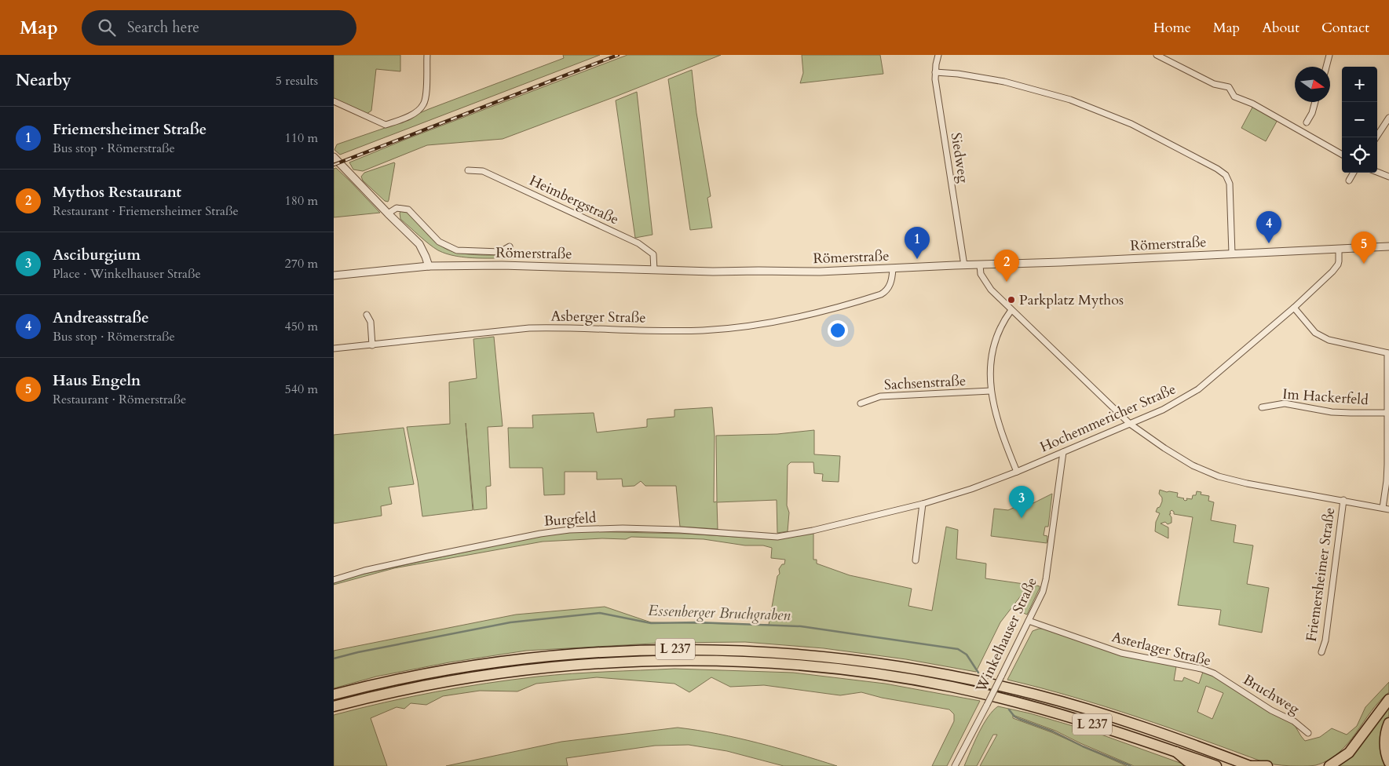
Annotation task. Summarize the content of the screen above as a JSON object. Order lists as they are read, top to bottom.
{
  "streets": {
    "highway": ["L 237"],
    "street": [
      "Siedweg",
      "Heimbergstraße",
      "Römerstraße",
      "Asberger Straße",
      "Sachsenstraße",
      "Im Hackerfeld",
      "Hochemmericher Straße",
      "Burgfeld",
      "Friemersheimer Straße",
      "Winkelhauser Straße",
      "Asterlager Straße",
      "Bruchweg"
    ]
  },
  "crossings": [
    ["Siedweg", "Römerstraße"],
    ["Heimbergstraße", "Römerstraße"],
    ["Römerstraße", "Asberger Straße"],
    ["Römerstraße", "Hochemmericher Straße"],
    ["Römerstraße", "Friemersheimer Straße"],
    ["Hochemmericher Straße", "Burgfeld"],
    ["Hochemmericher Straße", "Friemersheimer Straße"],
    ["Hochemmericher Straße", "Winkelhauser Straße"],
    ["Winkelhauser Straße", "Asterlager Straße"],
    ["Asterlager Straße", "Bruchweg"]
  ],
  "water": ["Essenberger Bruchgraben"],
  "places": ["Parkplatz Mythos"],
  "north": "right",
  "page": {
    "header": "Map",
    "search": "Search here",
    "nav": [
      "Home",
      "Map",
      "About",
      "Contact"
    ],
    "heading": ["Nearby", "5 results"],
    "map_buttons": ["+", "−"],
    "list": [
      {
        "mark": "1",
        "name": "Friemersheimer Straße",
        "note": "Bus stop · Römerstraße",
        "value": "110 m"
      },
      {
        "mark": "2",
        "name": "Mythos Restaurant",
        "note": "Restaurant · Friemersheimer Straße",
        "value": "180 m"
      },
      {
        "mark": "3",
        "name": "Asciburgium",
        "note": "Place · Winkelhauser Straße",
        "value": "270 m"
      },
      {
        "mark": "4",
        "name": "Andreasstraße",
        "note": "Bus stop · Römerstraße",
        "value": "450 m"
      },
      {
        "mark": "5",
        "name": "Haus Engeln",
        "note": "Restaurant · Römerstraße",
        "value": "540 m"
      }
    ],
    "pins": [
      "4",
      "1",
      "5",
      "2",
      "3"
    ]
  }
}
